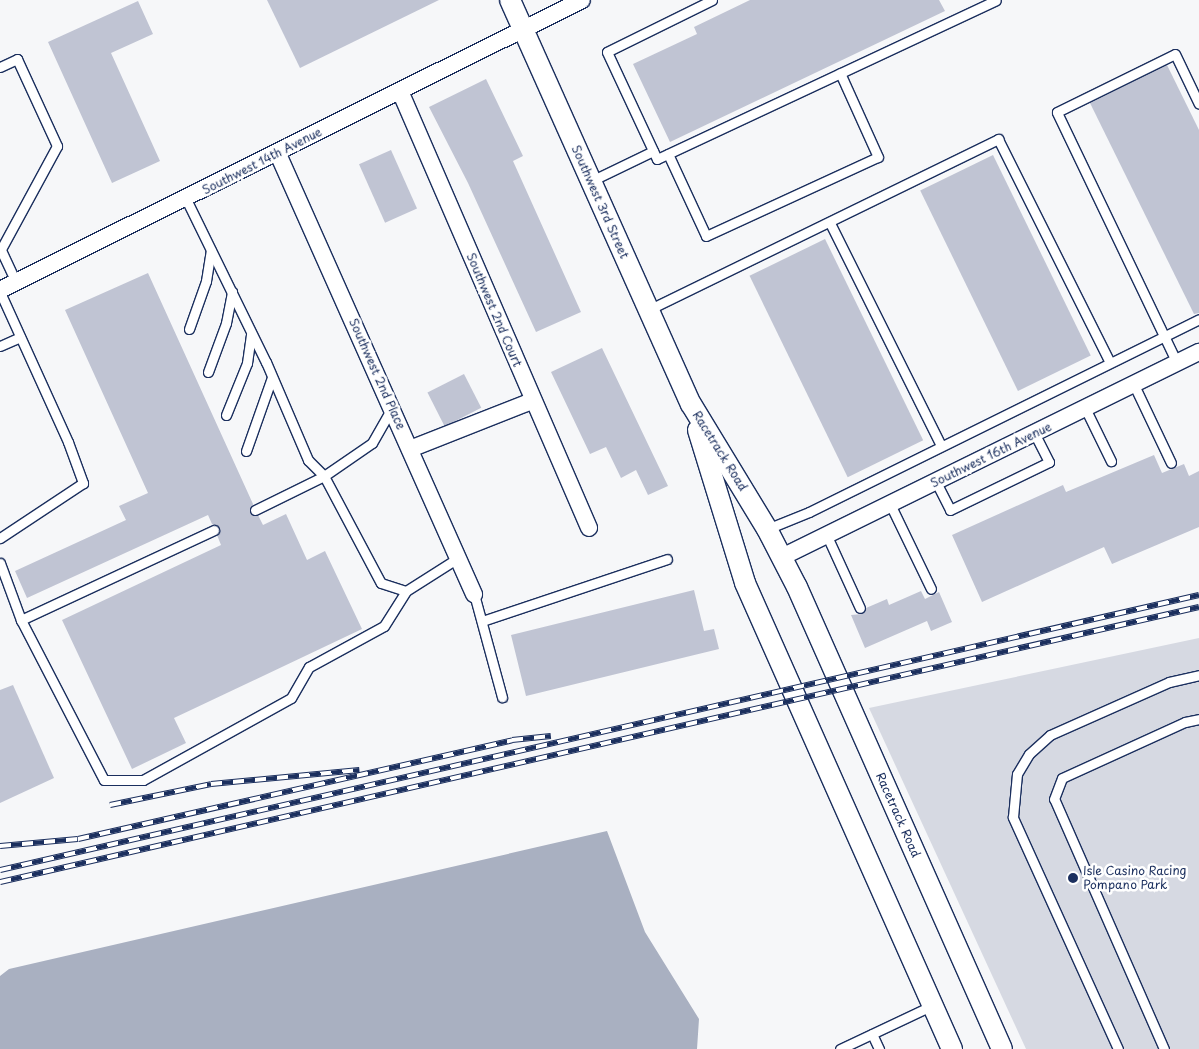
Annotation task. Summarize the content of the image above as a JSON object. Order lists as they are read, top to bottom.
{
  "streets": {
    "street": [
      "Southwest 14th Avenue",
      "Southwest 3rd Street",
      "Southwest 2nd Court",
      "Southwest 2nd Place",
      "Racetrack Road",
      "Southwest 16th Avenue"
    ]
  },
  "crossings": [
    ["Southwest 14th Avenue", "Southwest 3rd Street"],
    ["Southwest 14th Avenue", "Southwest 2nd Court"],
    ["Southwest 14th Avenue", "Southwest 2nd Place"],
    ["Southwest 3rd Street", "Racetrack Road"],
    ["Racetrack Road", "Southwest 16th Avenue"]
  ],
  "places": ["Isle Casino Racing Pompano Park"]
}
